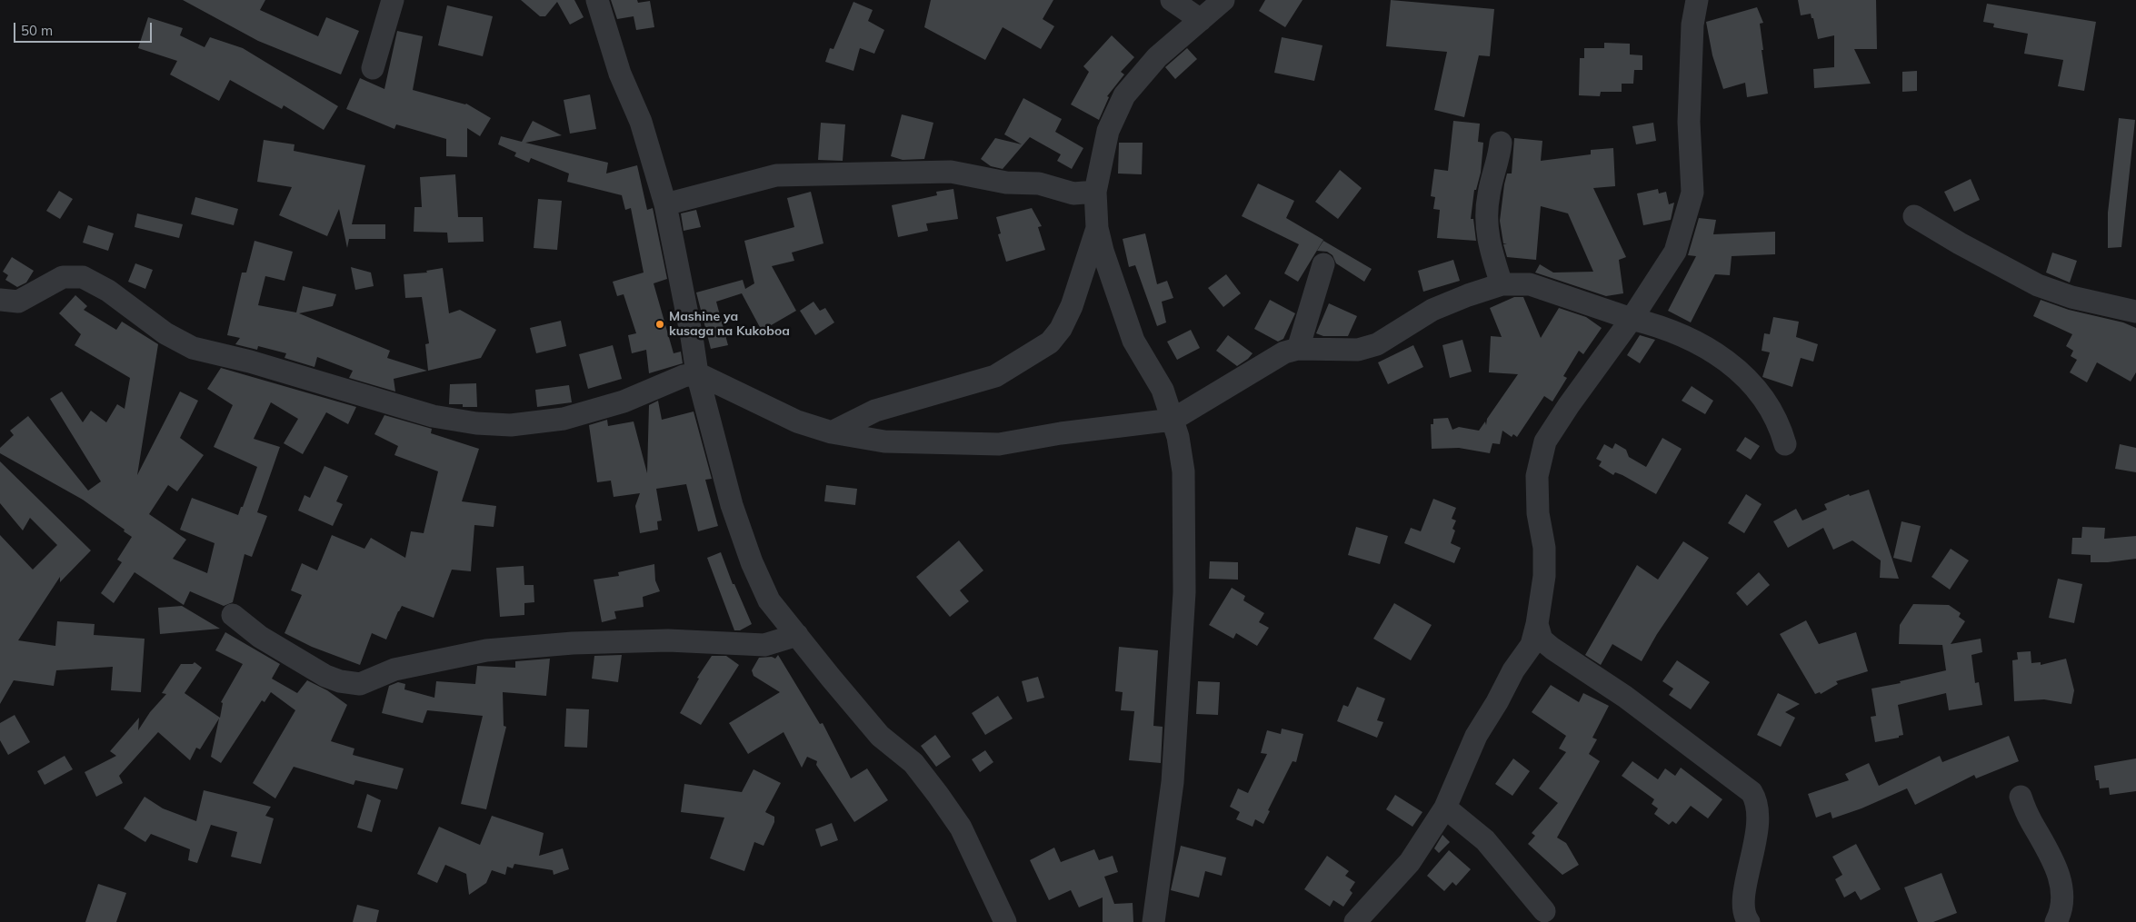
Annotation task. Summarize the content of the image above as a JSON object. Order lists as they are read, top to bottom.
{
  "places": ["Mashine ya kusaga na Kukoboa"],
  "scale_bar": "50 m"
}
